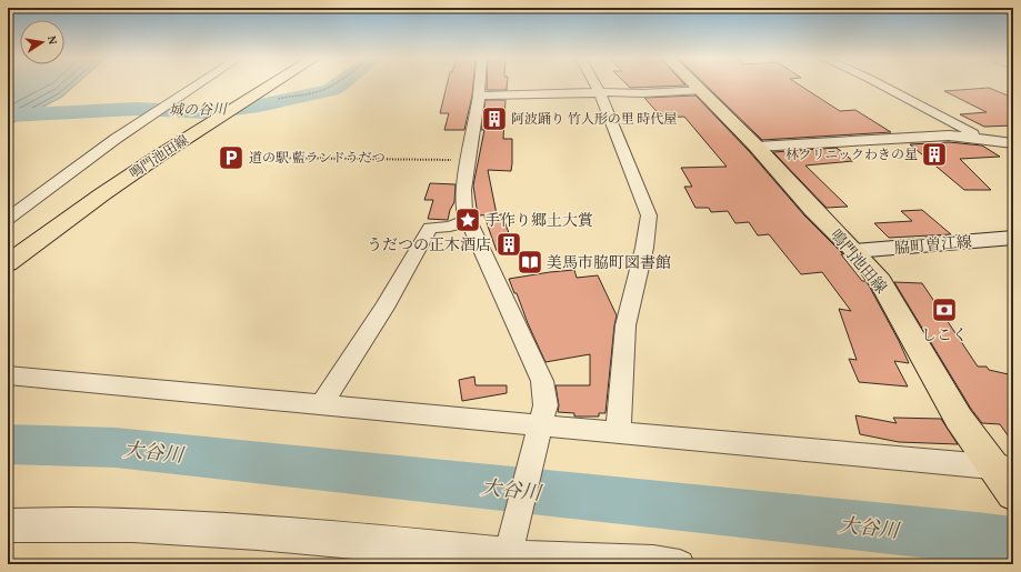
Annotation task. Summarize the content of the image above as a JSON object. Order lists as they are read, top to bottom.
{
  "streets": {
    "main road": ["鳴門池田線", "脇町曽江線"]
  },
  "crossings": [
    ["鳴門池田線", "脇町曽江線"]
  ],
  "water": ["城の谷川", "大谷川"],
  "places": {
    "building": ["阿波踊り 竹人形の里 時代屋", "林クリニックわきの星", "うだつの正木酒店"],
    "parking": ["道の駅 藍ランドうだつ"],
    "place": ["手作り郷土大賞"],
    "library": ["美馬市脇町図書館"],
    "bank": ["しこく"]
  },
  "north": "right"
}
